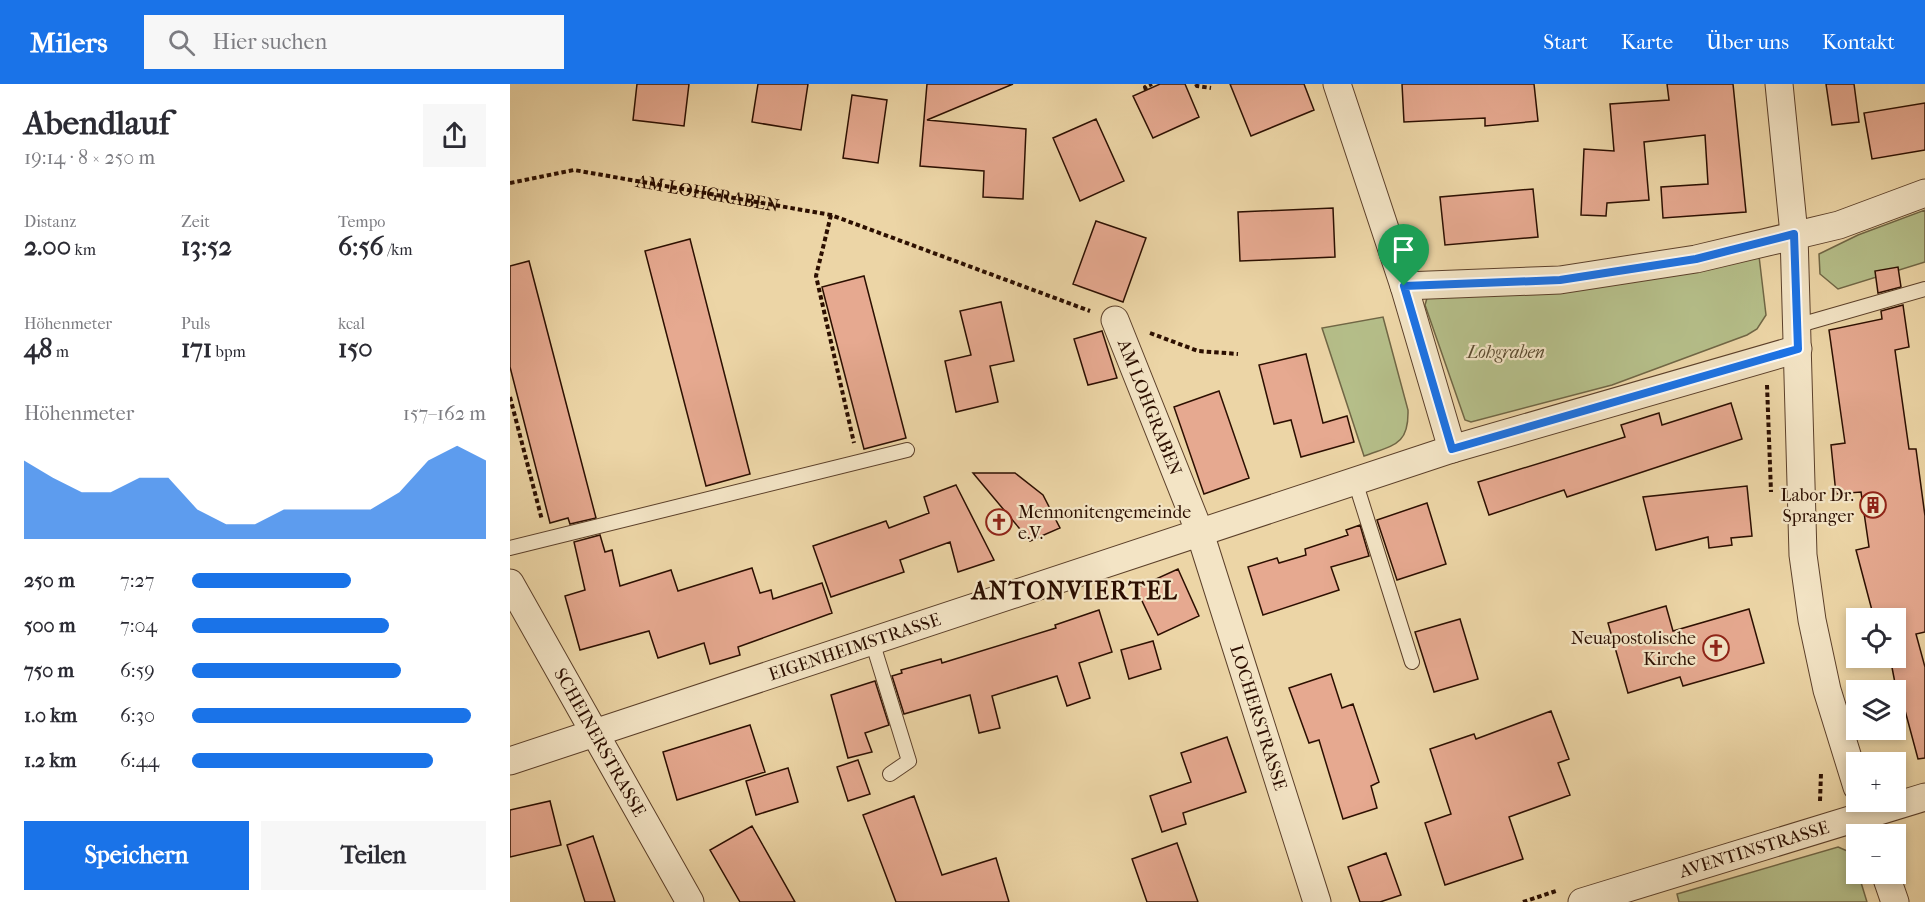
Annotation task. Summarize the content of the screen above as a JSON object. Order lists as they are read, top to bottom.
{
  "streets": {
    "street": [
      "AM LOHGRABEN",
      "EIGENHEIMSTRASSE",
      "LOCHERSTRASSE",
      "SCHEINERSTRASSE",
      "AVENTINSTRASSE"
    ]
  },
  "crossings": [
    ["AM LOHGRABEN", "EIGENHEIMSTRASSE"],
    ["AM LOHGRABEN", "LOCHERSTRASSE"],
    ["EIGENHEIMSTRASSE", "LOCHERSTRASSE"],
    ["EIGENHEIMSTRASSE", "SCHEINERSTRASSE"]
  ],
  "districts": ["ANTONVIERTEL"],
  "parks": ["Lohgraben"],
  "places": {
    "building": ["Labor Dr. Spranger"],
    "church": ["Mennonitengemeinde e.V.", "Neuapostolische Kirche"]
  },
  "page": {
    "header": "Milers",
    "search": "Hier suchen",
    "nav": [
      "Start",
      "Karte",
      "Über uns",
      "Kontakt"
    ],
    "heading": ["Abendlauf", "19:14 · 8 × 250 m"],
    "stats": [
      ["Distanz", "2.00 km"],
      ["Zeit", "13:52"],
      ["Tempo", "6:56 /km"],
      ["Höhenmeter", "48 m"],
      ["Puls", "171 bpm"],
      ["kcal", "150"]
    ],
    "chart": ["Höhenmeter", "157–162 m"],
    "list": [
      {
        "name": "250 m",
        "note": "7:27"
      },
      {
        "name": "500 m",
        "note": "7:04"
      },
      {
        "name": "750 m",
        "note": "6:59"
      },
      {
        "name": "1.0 km",
        "note": "6:30"
      },
      {
        "name": "1.2 km",
        "note": "6:44"
      }
    ],
    "map_buttons": ["+", "−"],
    "buttons": ["Speichern", "Teilen"]
  }
}
